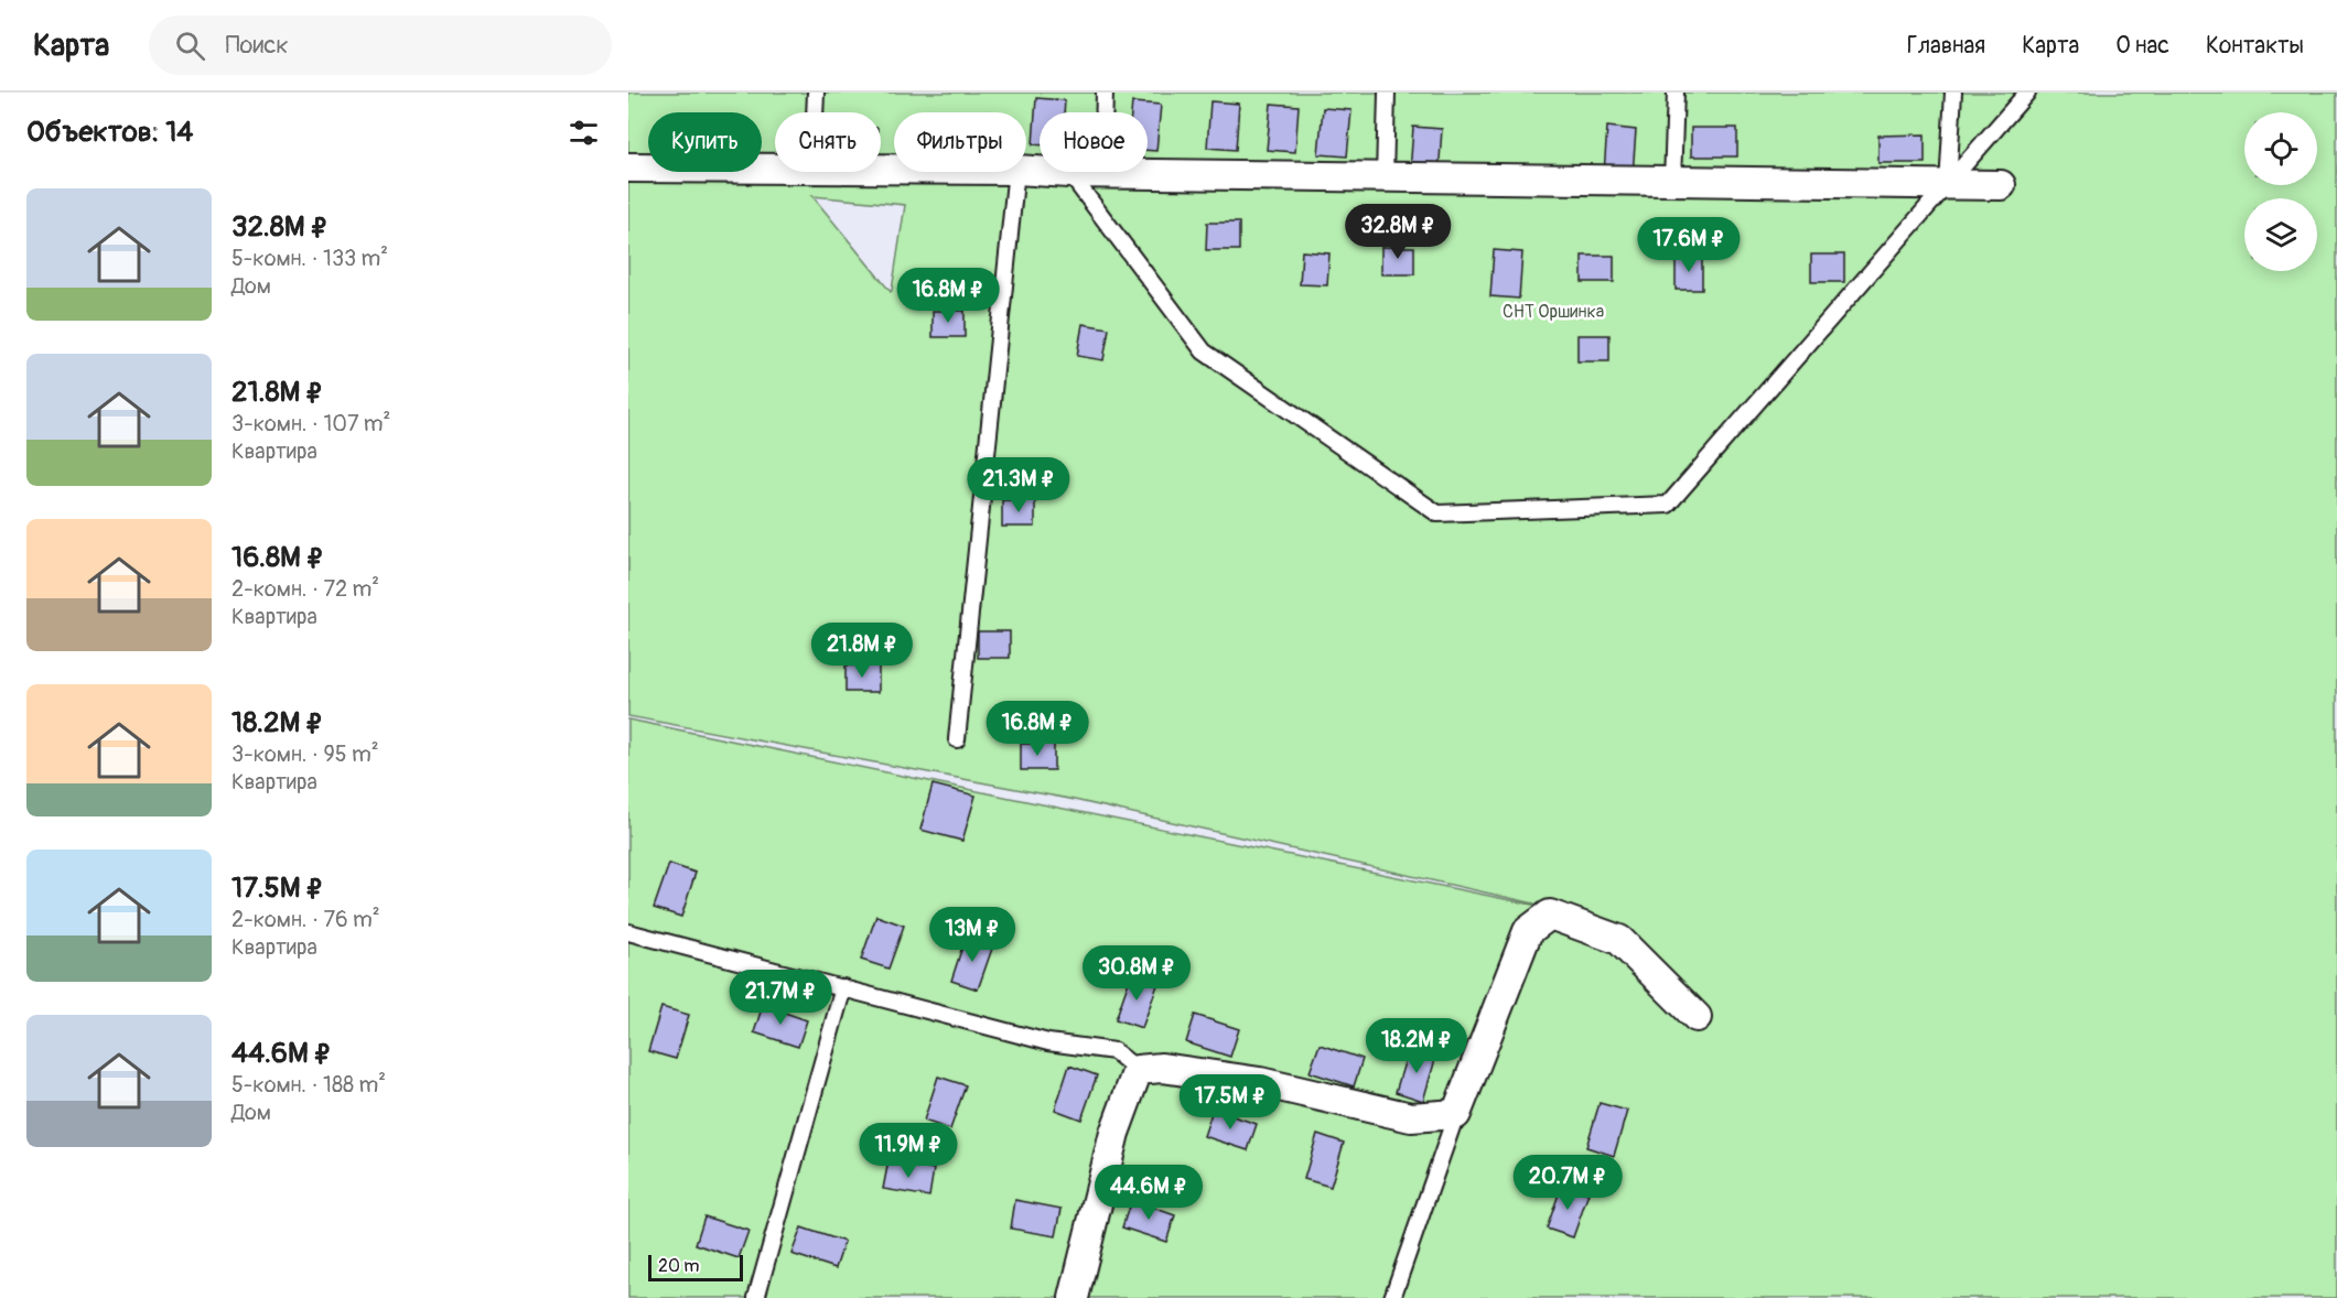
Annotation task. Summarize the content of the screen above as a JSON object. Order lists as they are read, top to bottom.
{
  "parks": ["СНТ Оршинка"],
  "scale_bar": "20 m",
  "page": {
    "header": "Карта",
    "search": "Поиск",
    "nav": [
      "Главная",
      "Карта",
      "О нас",
      "Контакты"
    ],
    "heading": "Объектов: 14",
    "chip": [
      "Купить",
      "Снять",
      "Фильтры",
      "Новое"
    ],
    "list": [
      {
        "name": "32.8M ₽",
        "note": "5-комн. · 133 m² · Дом"
      },
      {
        "name": "21.8M ₽",
        "note": "3-комн. · 107 m² · Квартира"
      },
      {
        "name": "16.8M ₽",
        "note": "2-комн. · 72 m² · Квартира"
      },
      {
        "name": "18.2M ₽",
        "note": "3-комн. · 95 m² · Квартира"
      },
      {
        "name": "17.5M ₽",
        "note": "2-комн. · 76 m² · Квартира"
      },
      {
        "name": "44.6M ₽",
        "note": "5-комн. · 188 m² · Дом"
      }
    ],
    "price": [
      "32.8M ₽",
      "17.6M ₽",
      "16.8M ₽",
      "21.3M ₽",
      "21.8M ₽",
      "16.8M ₽",
      "13M ₽",
      "30.8M ₽",
      "21.7M ₽",
      "18.2M ₽",
      "17.5M ₽",
      "11.9M ₽",
      "20.7M ₽",
      "44.6M ₽"
    ],
    "scale": "20 m"
  }
}
